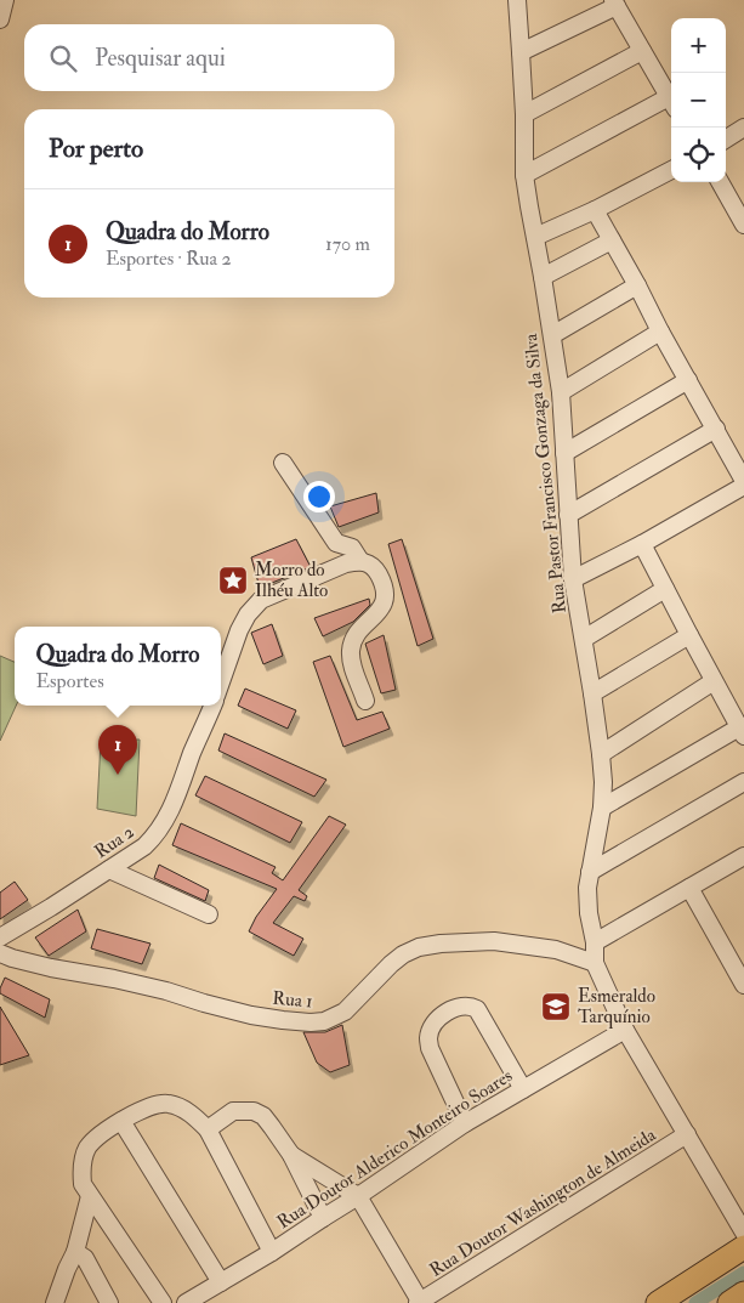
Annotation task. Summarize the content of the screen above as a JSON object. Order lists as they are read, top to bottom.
{
  "streets": {
    "street": [
      "Rua Pastor Francisco Gonzaga da Silva",
      "Rua 2",
      "Rua 1",
      "Rua Doutor Alderico Monteiro Soares",
      "Rua Doutor Washington de Almeida"
    ]
  },
  "crossings": [
    ["Rua Pastor Francisco Gonzaga da Silva", "Rua 1"]
  ],
  "places": {
    "place": ["Morro do Ilhéu Alto"],
    "school or university": ["Esmeraldo Tarquínio"]
  },
  "page": {
    "map_buttons": ["+", "−"],
    "search": "Pesquisar aqui",
    "heading": "Por perto",
    "list": [
      {
        "mark": "1",
        "name": "Quadra do Morro",
        "note": "Esportes · Rua 2",
        "value": "170 m"
      }
    ],
    "popup": ["Quadra do Morro", "Esportes"],
    "pins": "1"
  }
}
